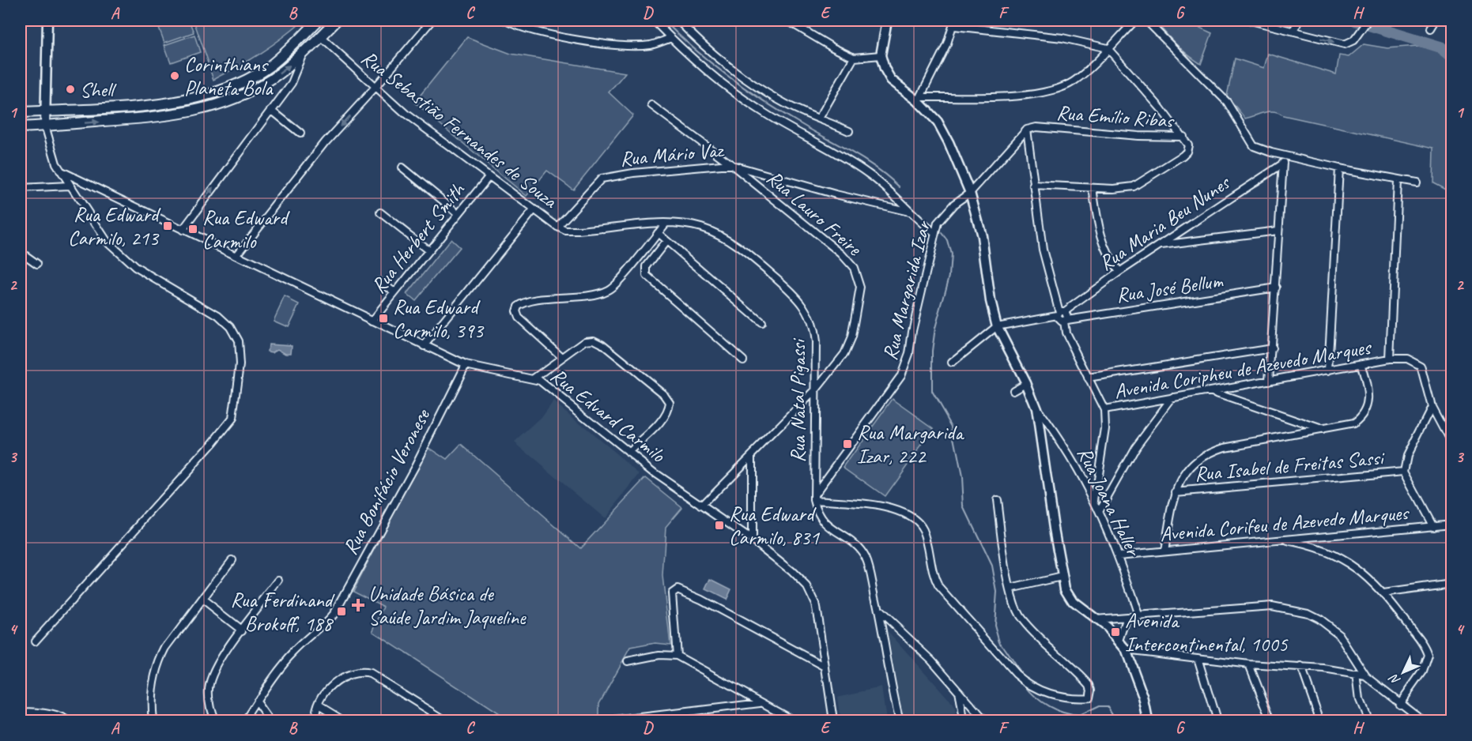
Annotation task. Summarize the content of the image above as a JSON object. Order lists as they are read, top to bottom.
{
  "streets": {
    "street": [
      "Rua Emílio Ribas",
      "Rua Sebastião Fernandes de Souza",
      "Rua Mário Vaz",
      "Rua Lauro Freire",
      "Rua Maria Beu Nunes",
      "Rua Herbert Smith",
      "Rua José Bellum",
      "Rua Margarida Izar",
      "Avenida Coripheu de Azevedo Marques",
      "Rua Natal Pigassi",
      "Rua Edvard Carmilo",
      "Rua Isabel de Freitas Sassi",
      "Rua Bonifácio Veronese",
      "Rua Joana Haller",
      "Avenida Corifeu de Azevedo Marques"
    ]
  },
  "crossings": [
    ["Rua Emílio Ribas", "Rua Margarida Izar"],
    ["Rua Sebastião Fernandes de Souza", "Rua Mário Vaz"],
    ["Rua Sebastião Fernandes de Souza", "Rua Herbert Smith"],
    ["Rua Sebastião Fernandes de Souza", "Rua Natal Pigassi"],
    ["Rua Mário Vaz", "Rua Lauro Freire"],
    ["Rua Mário Vaz", "Rua Natal Pigassi"],
    ["Rua Lauro Freire", "Rua Natal Pigassi"],
    ["Rua Lauro Freire", "Rua Edvard Carmilo"],
    ["Rua Herbert Smith", "Rua Edvard Carmilo"],
    ["Rua Margarida Izar", "Rua Natal Pigassi"],
    ["Avenida Coripheu de Azevedo Marques", "Rua Joana Haller"],
    ["Rua Edvard Carmilo", "Rua Bonifácio Veronese"],
    ["Rua Joana Haller", "Avenida Corifeu de Azevedo Marques"]
  ],
  "places": {
    "other": ["Corinthians Planeta Bola", "Shell"],
    "transit": [
      "Rua Edward Carmilo, 213",
      "Rua Edward Carmilo",
      "Rua Edward Carmilo, 393",
      "Rua Margarida Izar, 222",
      "Rua Edward Carmilo, 831",
      "Rua Ferdinand Brokoff, 188",
      "Avenida Intercontinental, 1005"
    ],
    "health": ["Unidade Básica de Saúde Jardim Jaqueline"]
  },
  "north": "bottom left",
  "grid": {
    "columns": [
      "A",
      "B",
      "C",
      "D",
      "E",
      "F",
      "G",
      "H"
    ],
    "rows": [
      "1",
      "2",
      "3",
      "4"
    ]
  }
}
